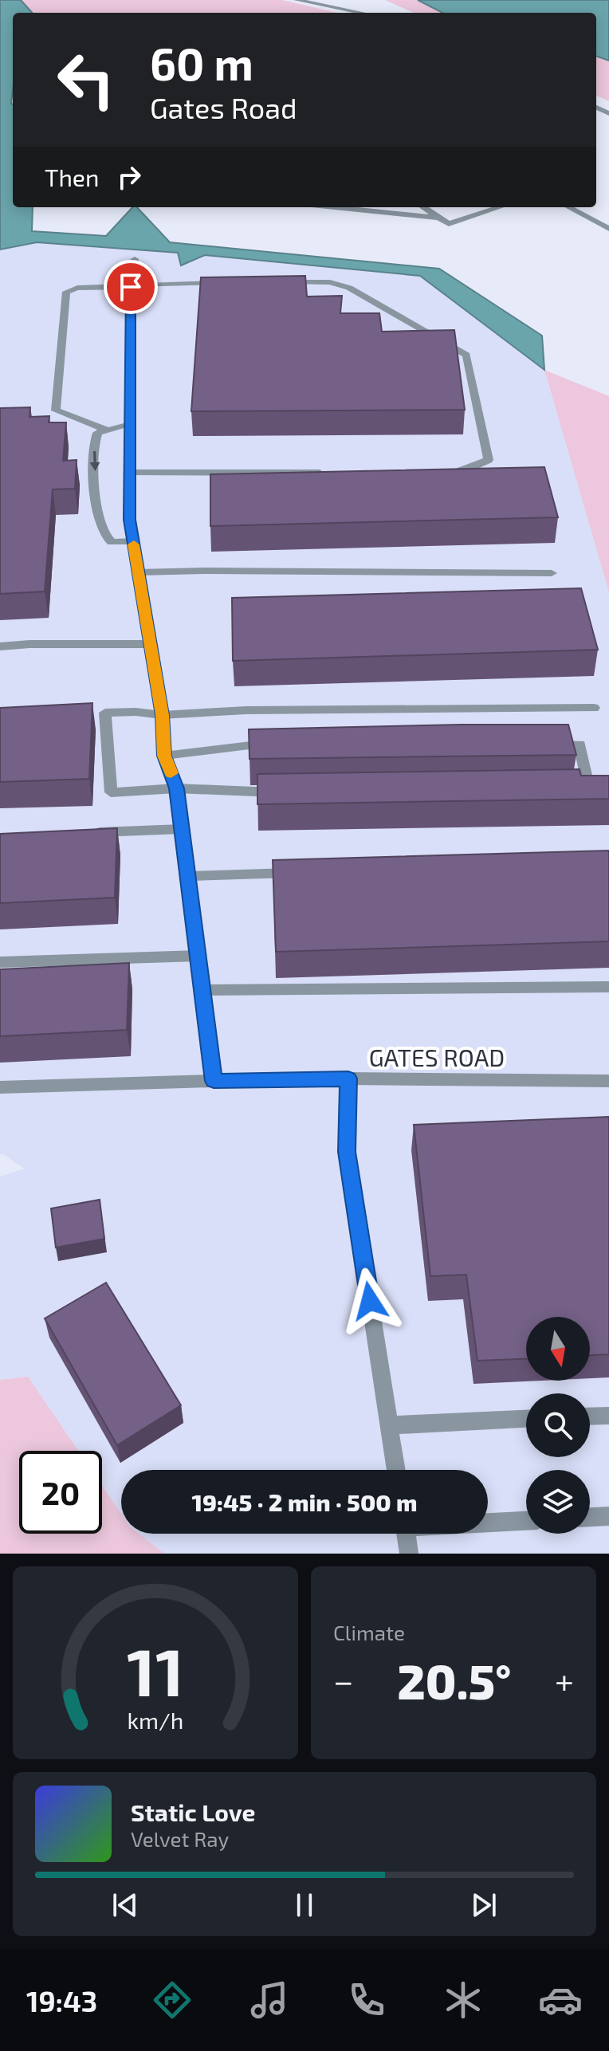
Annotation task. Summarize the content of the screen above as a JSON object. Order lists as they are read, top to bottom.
{
  "streets": {
    "street": ["GATES ROAD"]
  },
  "north": "bottom",
  "page": {
    "turn": ["60 m", "Gates Road"],
    "then": "Then",
    "limit": "20",
    "trip": "19:45 · 2 min · 500 m",
    "tile": "Climate",
    "heat": ["−", "20.5°", "+"],
    "song": ["Static Love", "Velvet Ray"],
    "tabs": "19:43",
    "gauge": ["11", "km/h"]
  }
}
